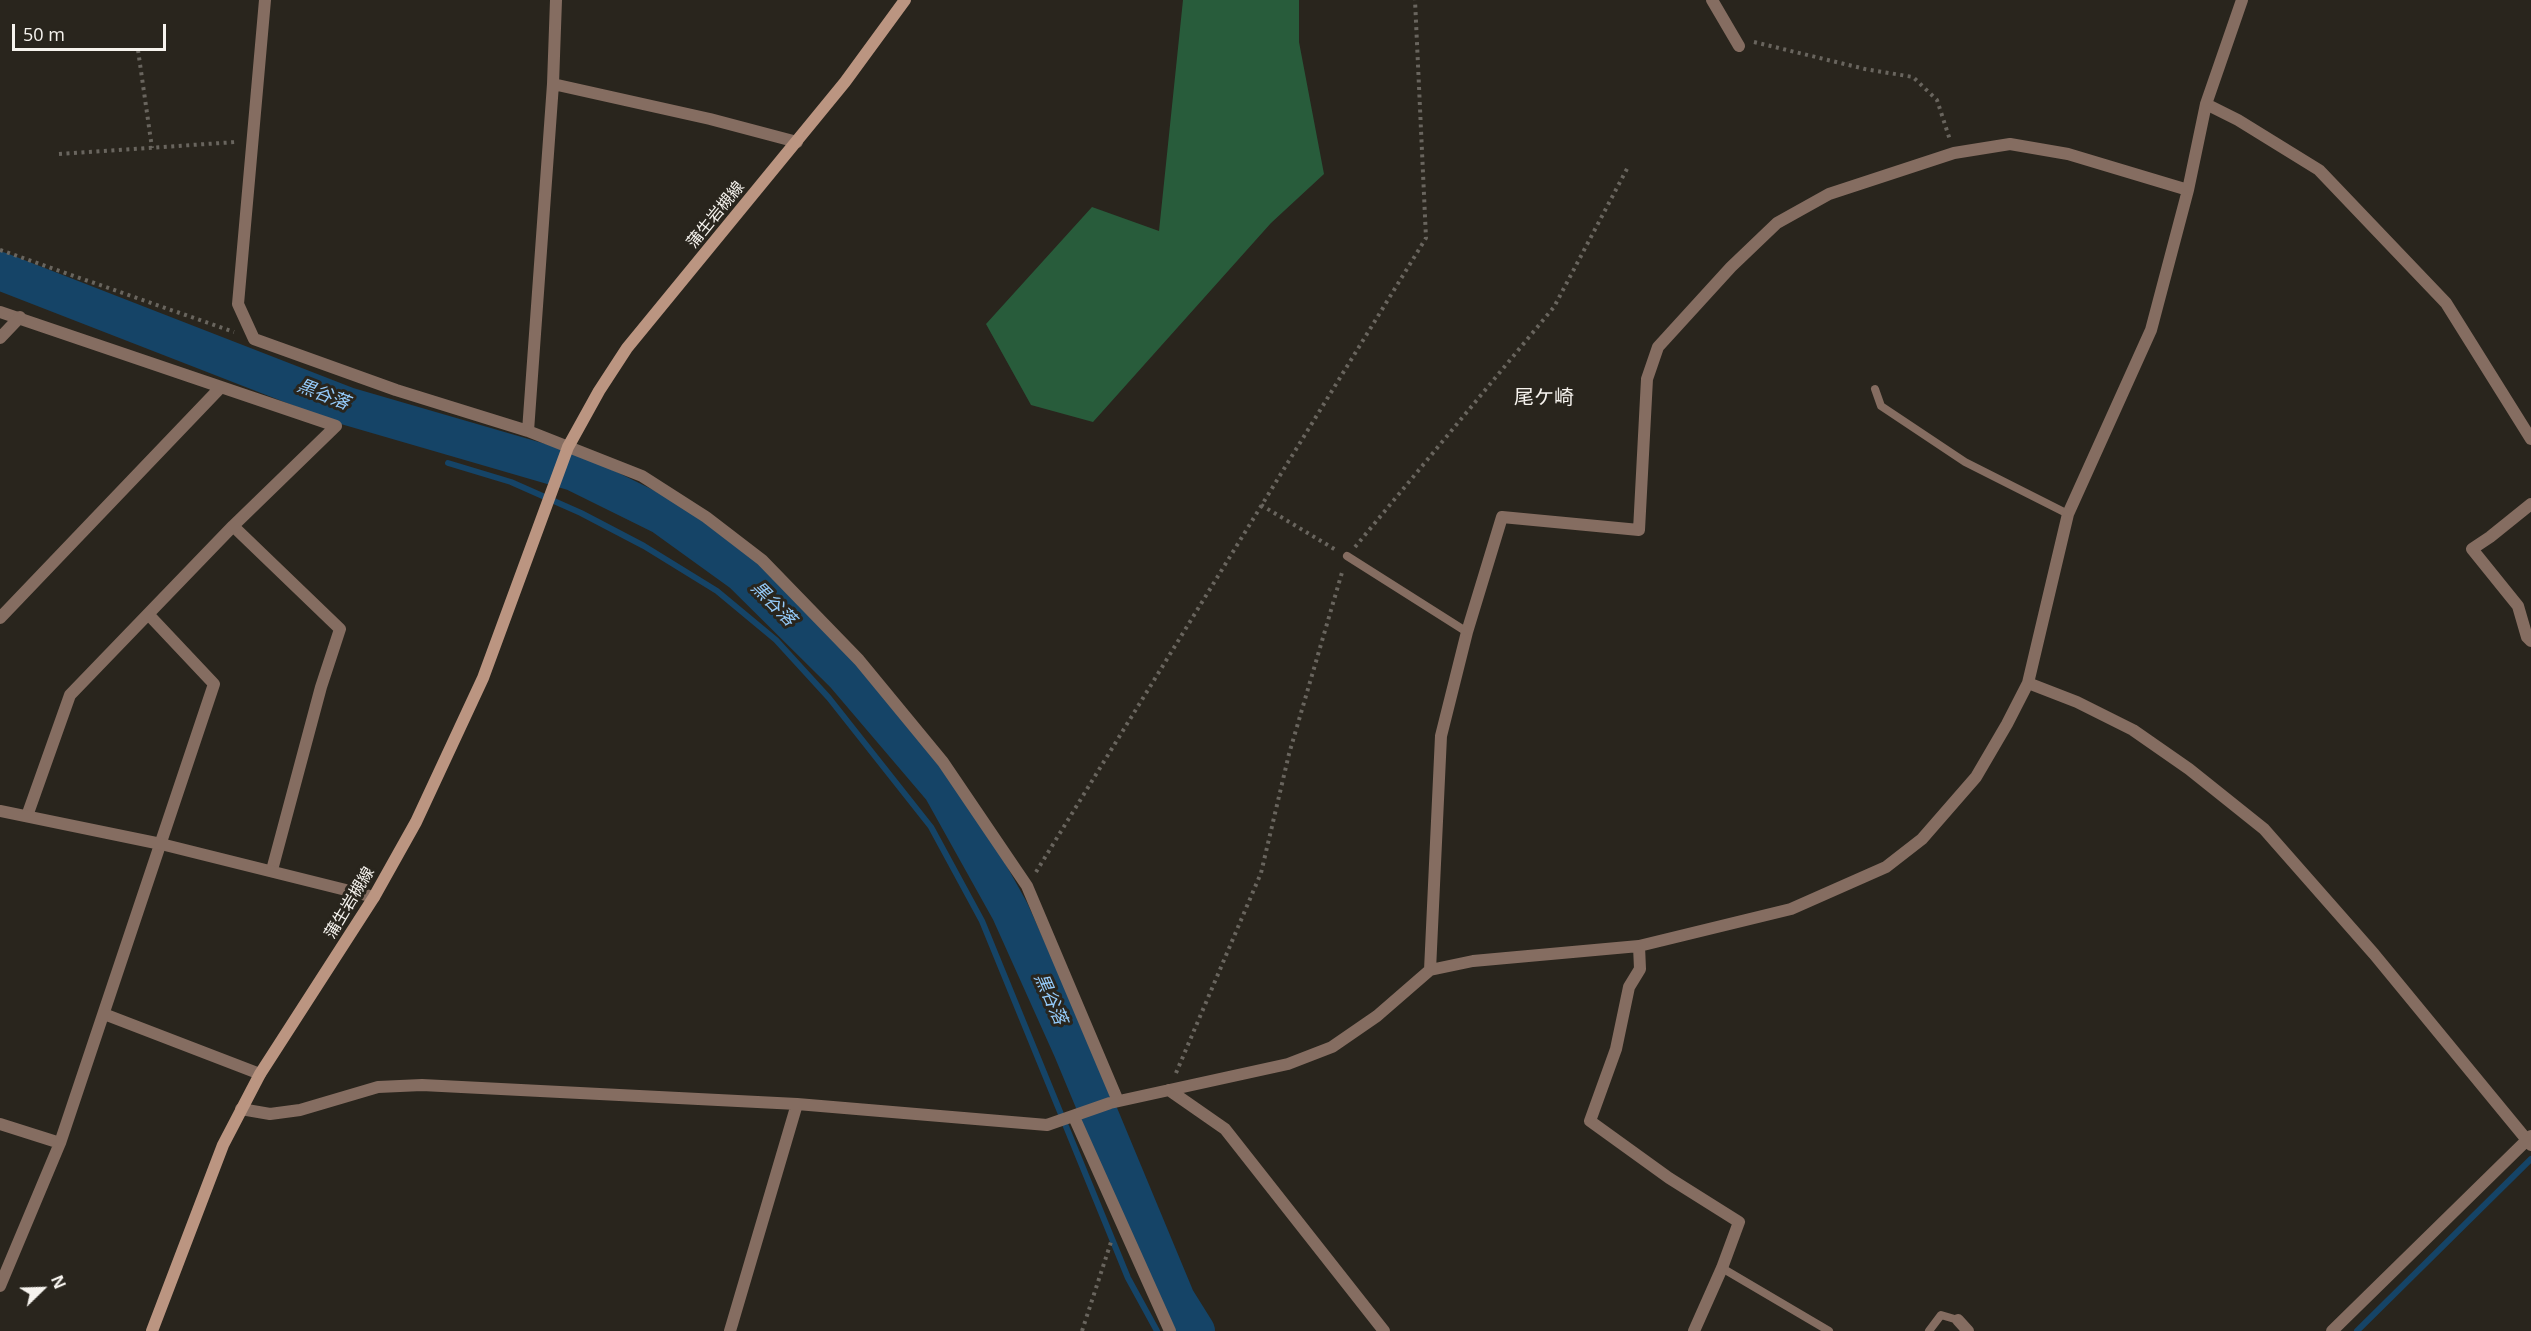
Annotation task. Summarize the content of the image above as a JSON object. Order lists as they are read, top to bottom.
{
  "streets": {
    "main road": ["蒲生岩槻線"]
  },
  "districts": ["尾ケ崎"],
  "water": ["黒谷落"],
  "scale_bar": "50 m",
  "north": "top right"
}
